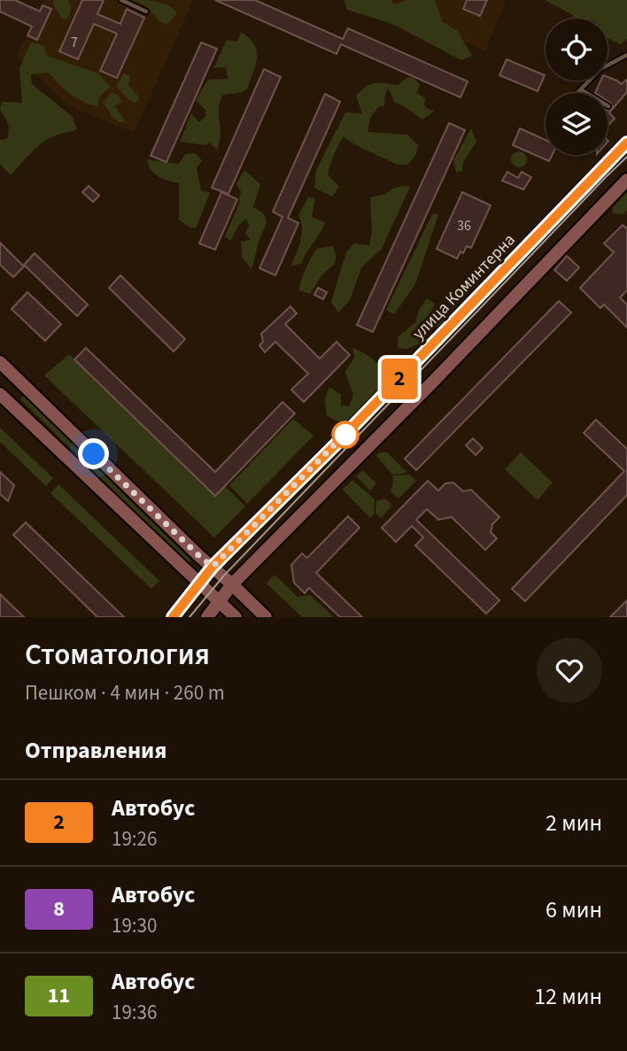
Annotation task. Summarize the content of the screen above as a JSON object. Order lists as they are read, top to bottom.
{
  "streets": {
    "street": ["улица Коминтерна"]
  },
  "lines": ["bus line 2"],
  "house_numbers": ["7", "36"],
  "page": {
    "on_map": "2",
    "heading": [
      ["Стоматология", "Пешком · 4 мин · 260 m"],
      "Отправления"
    ],
    "list": [
      {
        "mark": "2",
        "name": "Автобус",
        "note": "19:26",
        "value": "2 мин"
      },
      {
        "mark": "8",
        "name": "Автобус",
        "note": "19:30",
        "value": "6 мин"
      },
      {
        "mark": "11",
        "name": "Автобус",
        "note": "19:36",
        "value": "12 мин"
      }
    ]
  }
}
